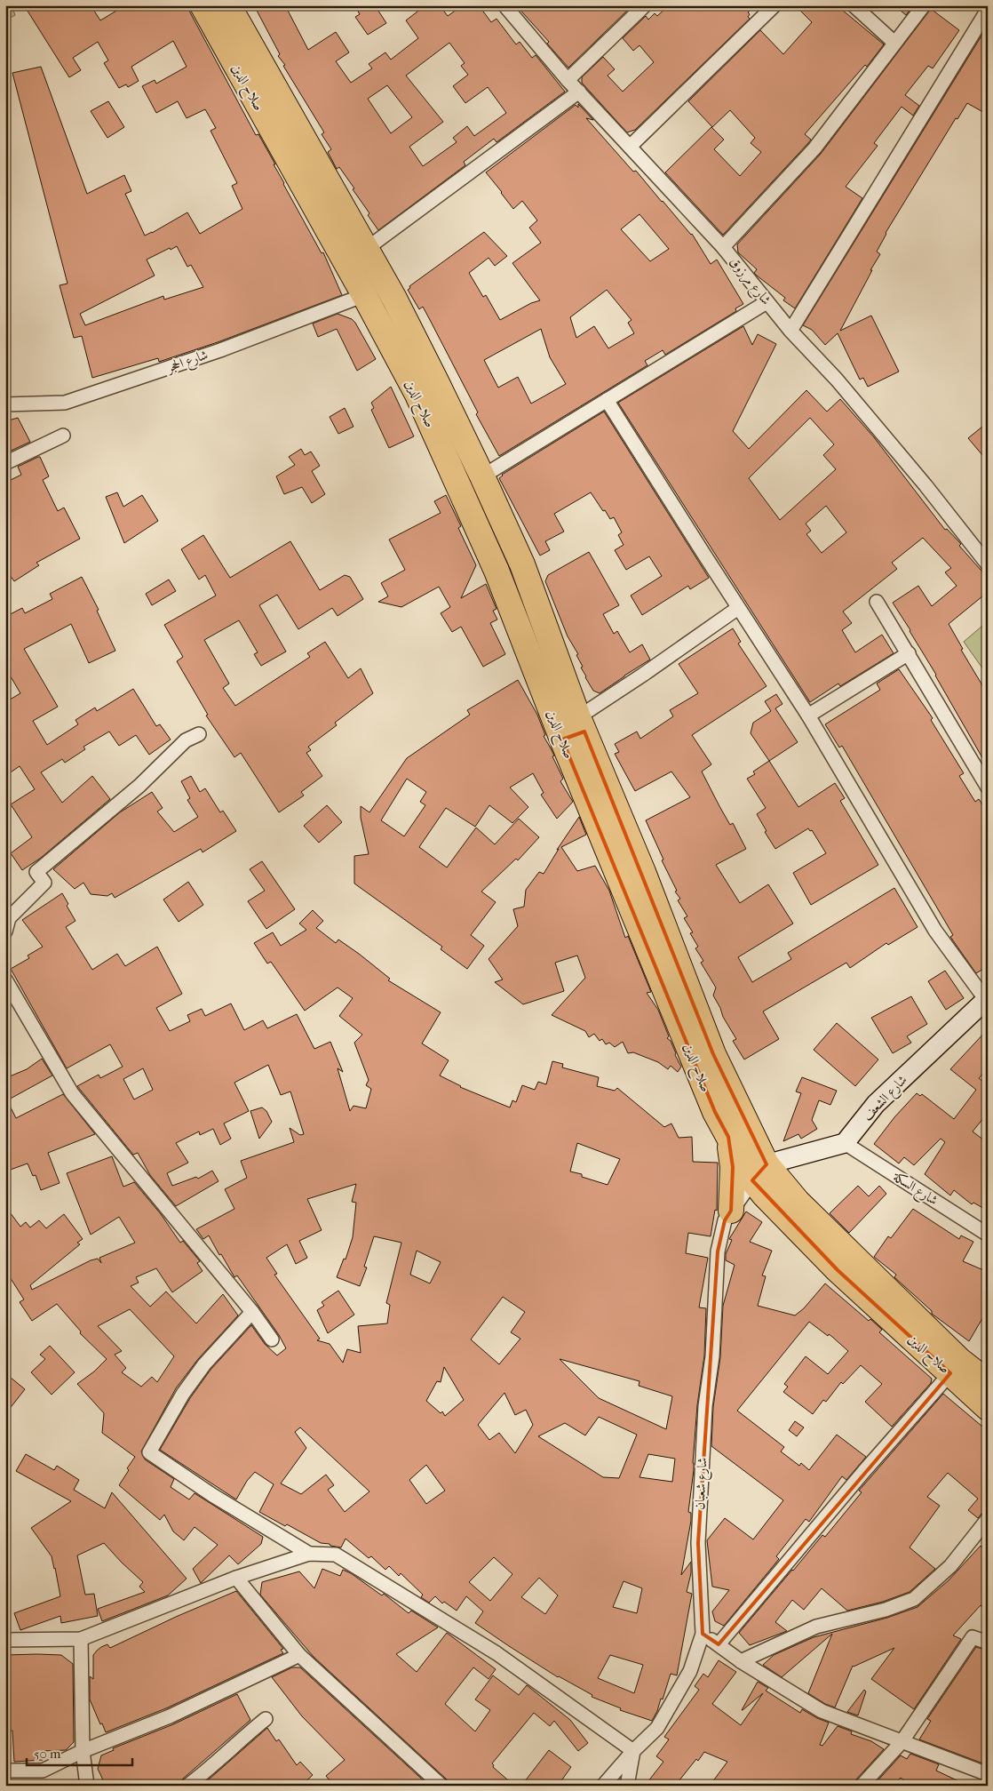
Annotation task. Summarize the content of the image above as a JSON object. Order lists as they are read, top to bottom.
{
  "streets": {
    "highway": ["صلاح الدين"],
    "street": [
      "شارع مرزوق",
      "شارع الحجر",
      "شارع الشعف",
      "شارع السكة",
      "شارع شعبان"
    ]
  },
  "crossings": [
    ["صلاح الدين", "شارع الحجر"],
    ["صلاح الدين", "شارع شعبان"],
    ["شارع الشعف", "شارع السكة"]
  ],
  "scale_bar": "50 m"
}
